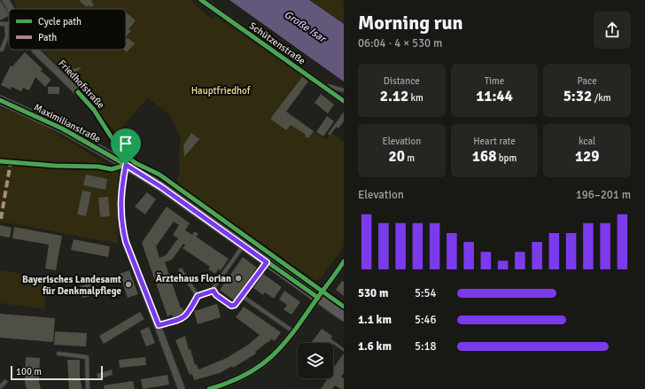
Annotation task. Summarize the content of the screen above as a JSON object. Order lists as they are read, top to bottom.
{
  "streets": {
    "main road": ["Maximilianstraße"],
    "street": ["Schützenstraße", "Friedhofstraße"]
  },
  "water": ["Große Isar"],
  "parks": ["Hauptfriedhof"],
  "places": ["Ärztehaus Florian", "Bayerisches Landesamt für Denkmalpflege"],
  "legend": ["Cycle path", "Path"],
  "scale_bar": "100 m",
  "page": {
    "heading": ["Morning run", "06:04 · 4 × 530 m"],
    "stats": [
      ["Distance", "2.12 km"],
      ["Time", "11:44"],
      ["Pace", "5:32 /km"],
      ["Elevation", "20 m"],
      ["Heart rate", "168 bpm"],
      ["kcal", "129"]
    ],
    "chart": ["Elevation", "196–201 m"],
    "list": [
      {
        "name": "530 m",
        "note": "5:54"
      },
      {
        "name": "1.1 km",
        "note": "5:46"
      },
      {
        "name": "1.6 km",
        "note": "5:18"
      }
    ],
    "scale": "100 m"
  }
}
